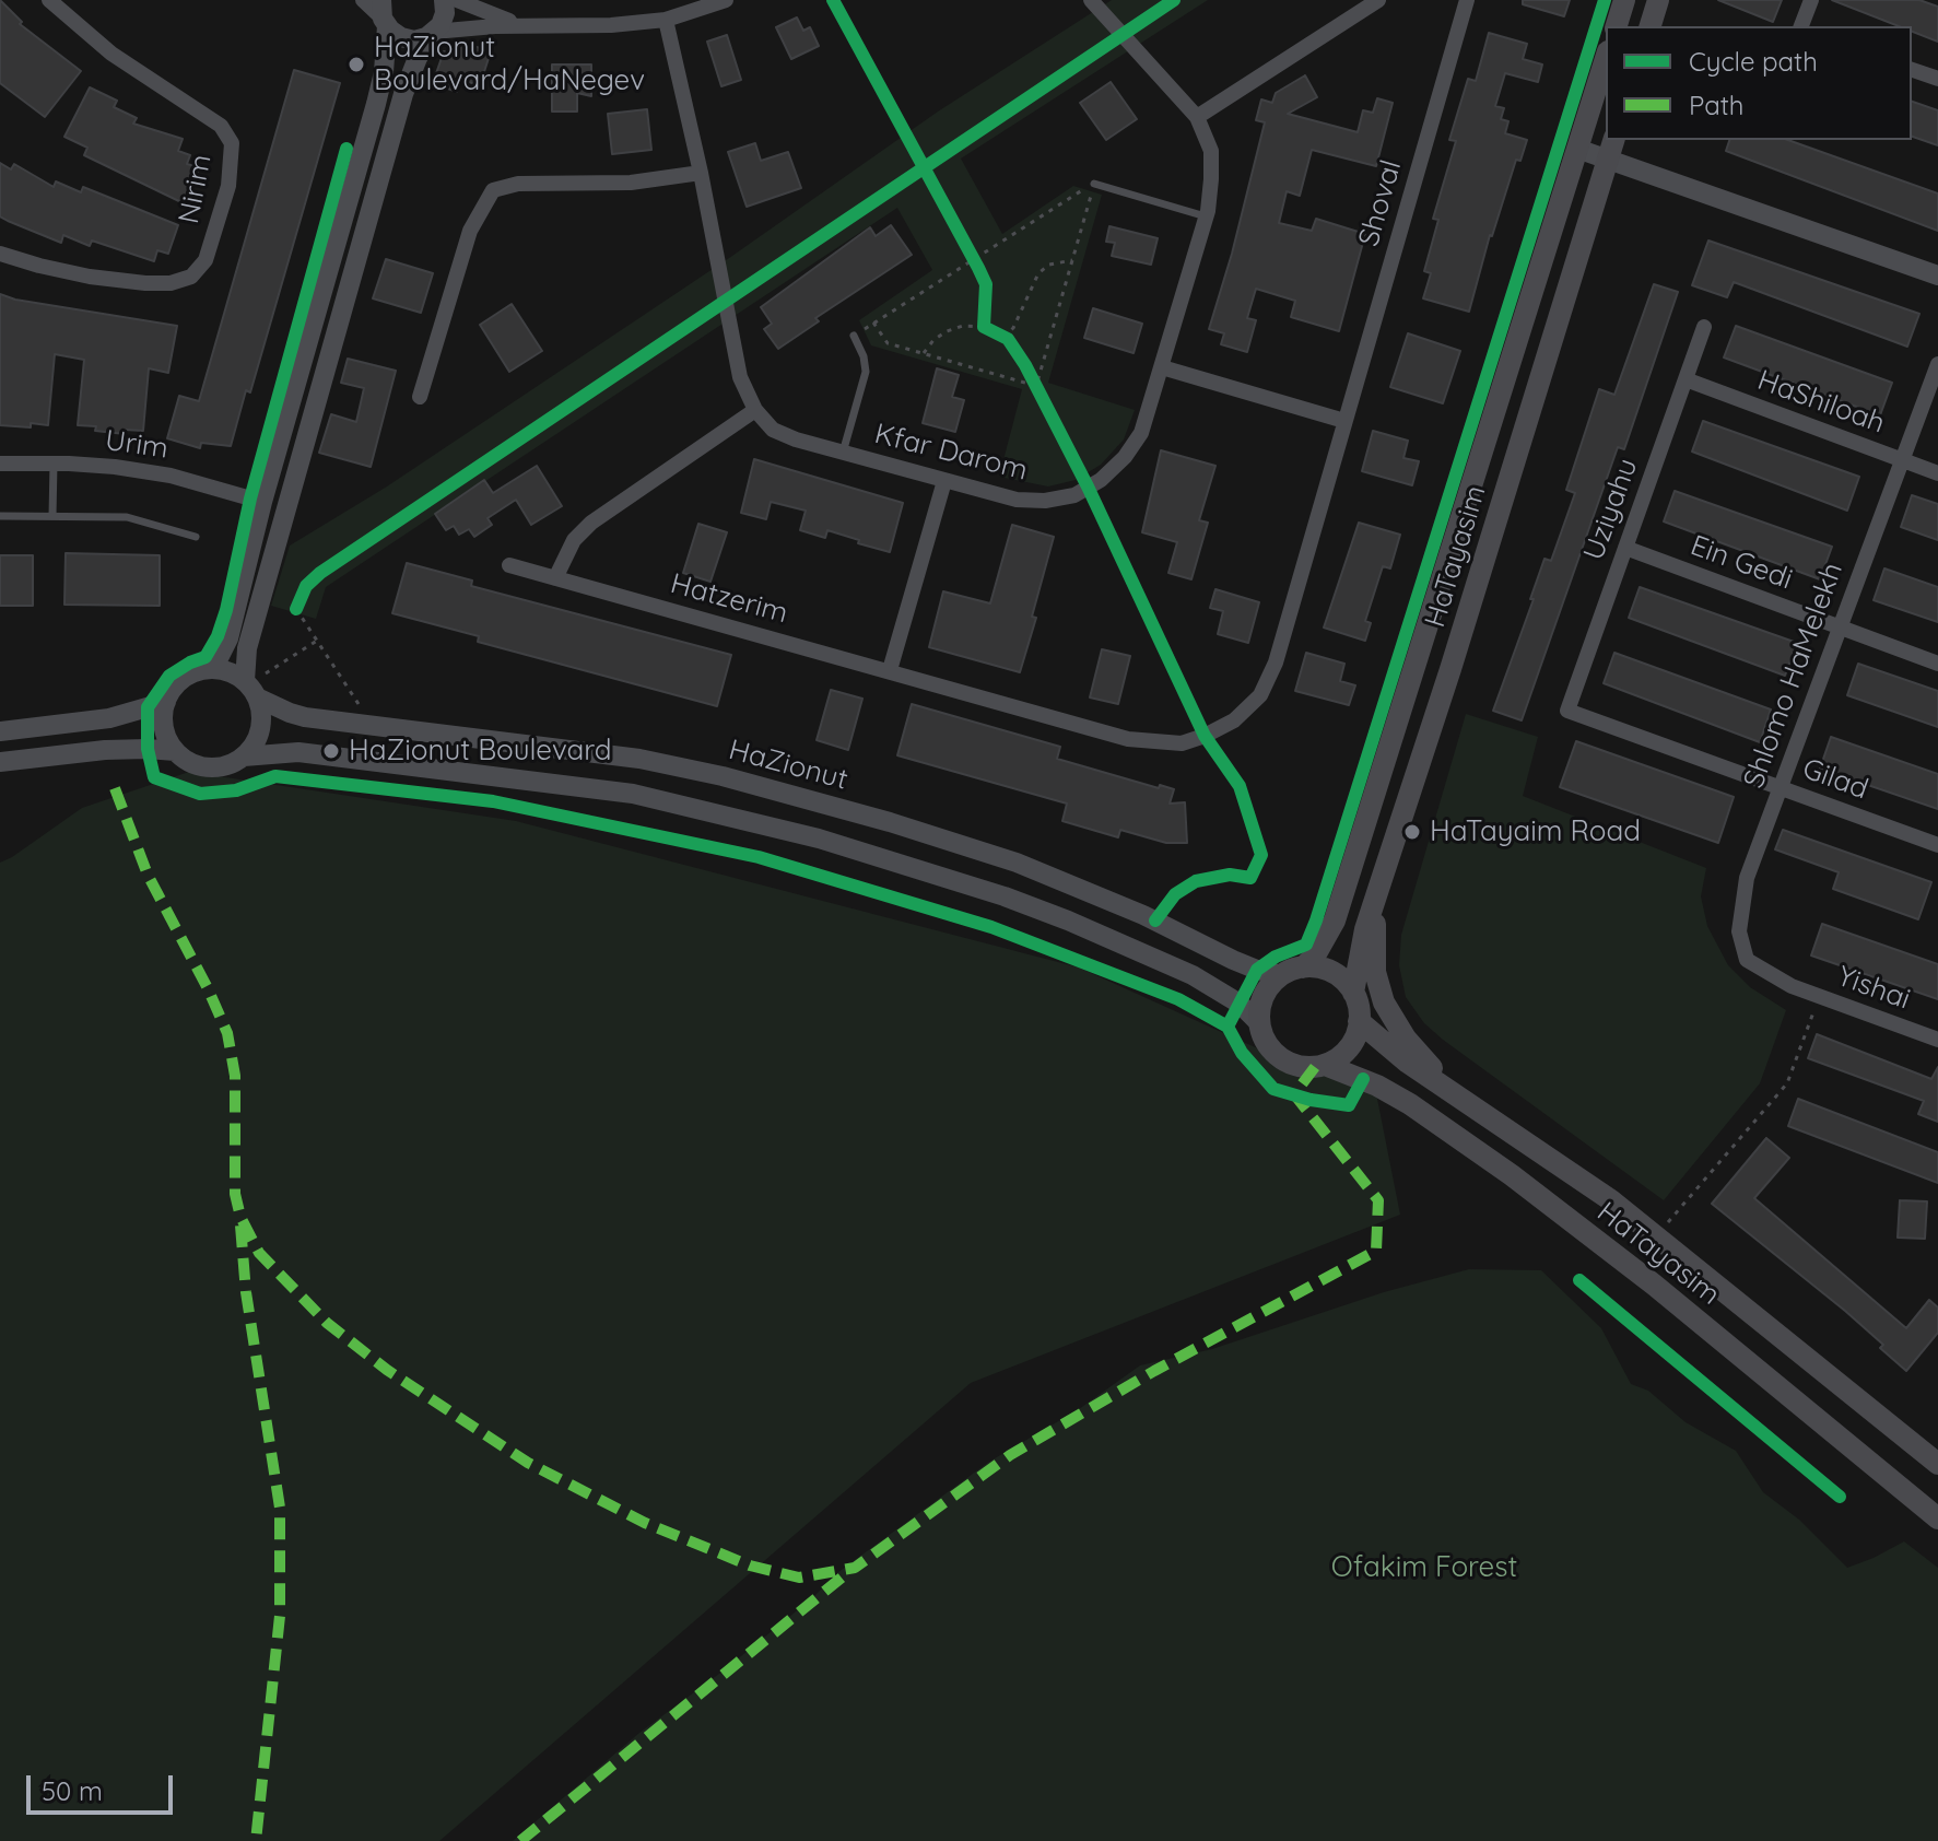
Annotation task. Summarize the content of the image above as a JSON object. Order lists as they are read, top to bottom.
{
  "streets": {
    "main road": ["HaTayasim"],
    "street": [
      "Nirim",
      "Shoval",
      "HaShiloah",
      "Urim",
      "Kfar Darom",
      "Uziyahu",
      "Ein Gedi",
      "Hatzerim",
      "Shlomo HaMelekh",
      "HaZionut",
      "Gilad",
      "Yishai"
    ]
  },
  "crossings": [
    ["Shoval", "Hatzerim"],
    ["HaShiloah", "Uziyahu"],
    ["HaShiloah", "Shlomo HaMelekh"],
    ["Uziyahu", "Ein Gedi"],
    ["Uziyahu", "Gilad"],
    ["HaTayasim", "HaZionut"],
    ["Ein Gedi", "Shlomo HaMelekh"],
    ["Shlomo HaMelekh", "Gilad"],
    ["Shlomo HaMelekh", "Yishai"]
  ],
  "parks": ["Ofakim Forest"],
  "places": ["HaZionut Boulevard/HaNegev", "HaZionut Boulevard", "HaTayaim Road"],
  "legend": ["Cycle path", "Path"],
  "scale_bar": "50 m"
}
